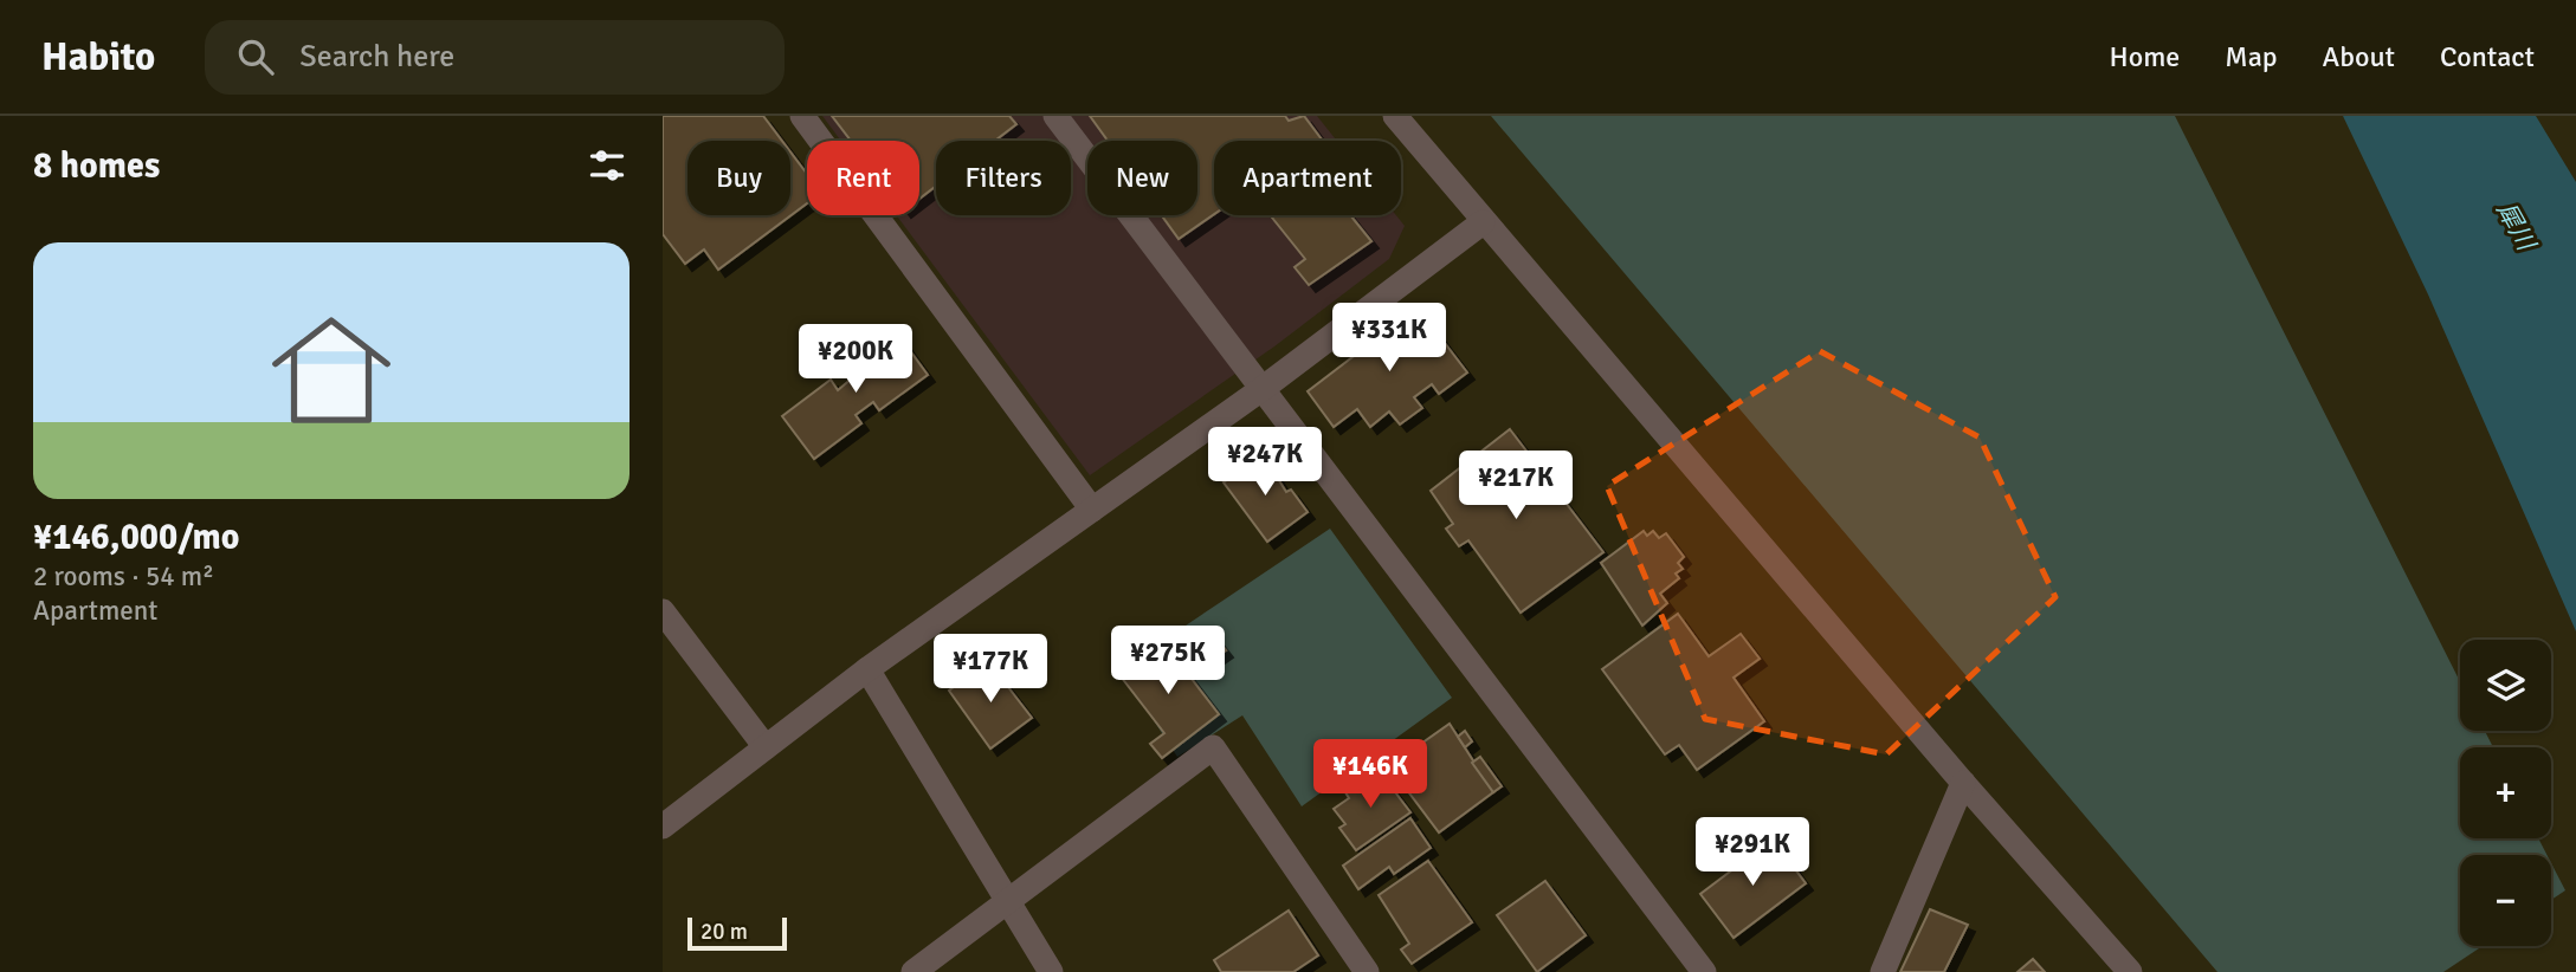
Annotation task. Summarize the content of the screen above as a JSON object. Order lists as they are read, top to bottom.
{
  "water": ["犀川"],
  "scale_bar": "20 m",
  "page": {
    "header": "Habito",
    "search": "Search here",
    "nav": [
      "Home",
      "Map",
      "About",
      "Contact"
    ],
    "heading": "8 homes",
    "chip": [
      "Buy",
      "Rent",
      "Filters",
      "New",
      "Apartment"
    ],
    "list": [
      {
        "name": "¥146,000/mo",
        "note": "2 rooms · 54 m² · Apartment"
      }
    ],
    "price": [
      "¥331K",
      "¥200K",
      "¥247K",
      "¥217K",
      "¥275K",
      "¥177K",
      "¥146K",
      "¥291K"
    ],
    "map_buttons": ["+", "−"],
    "scale": "20 m"
  }
}
